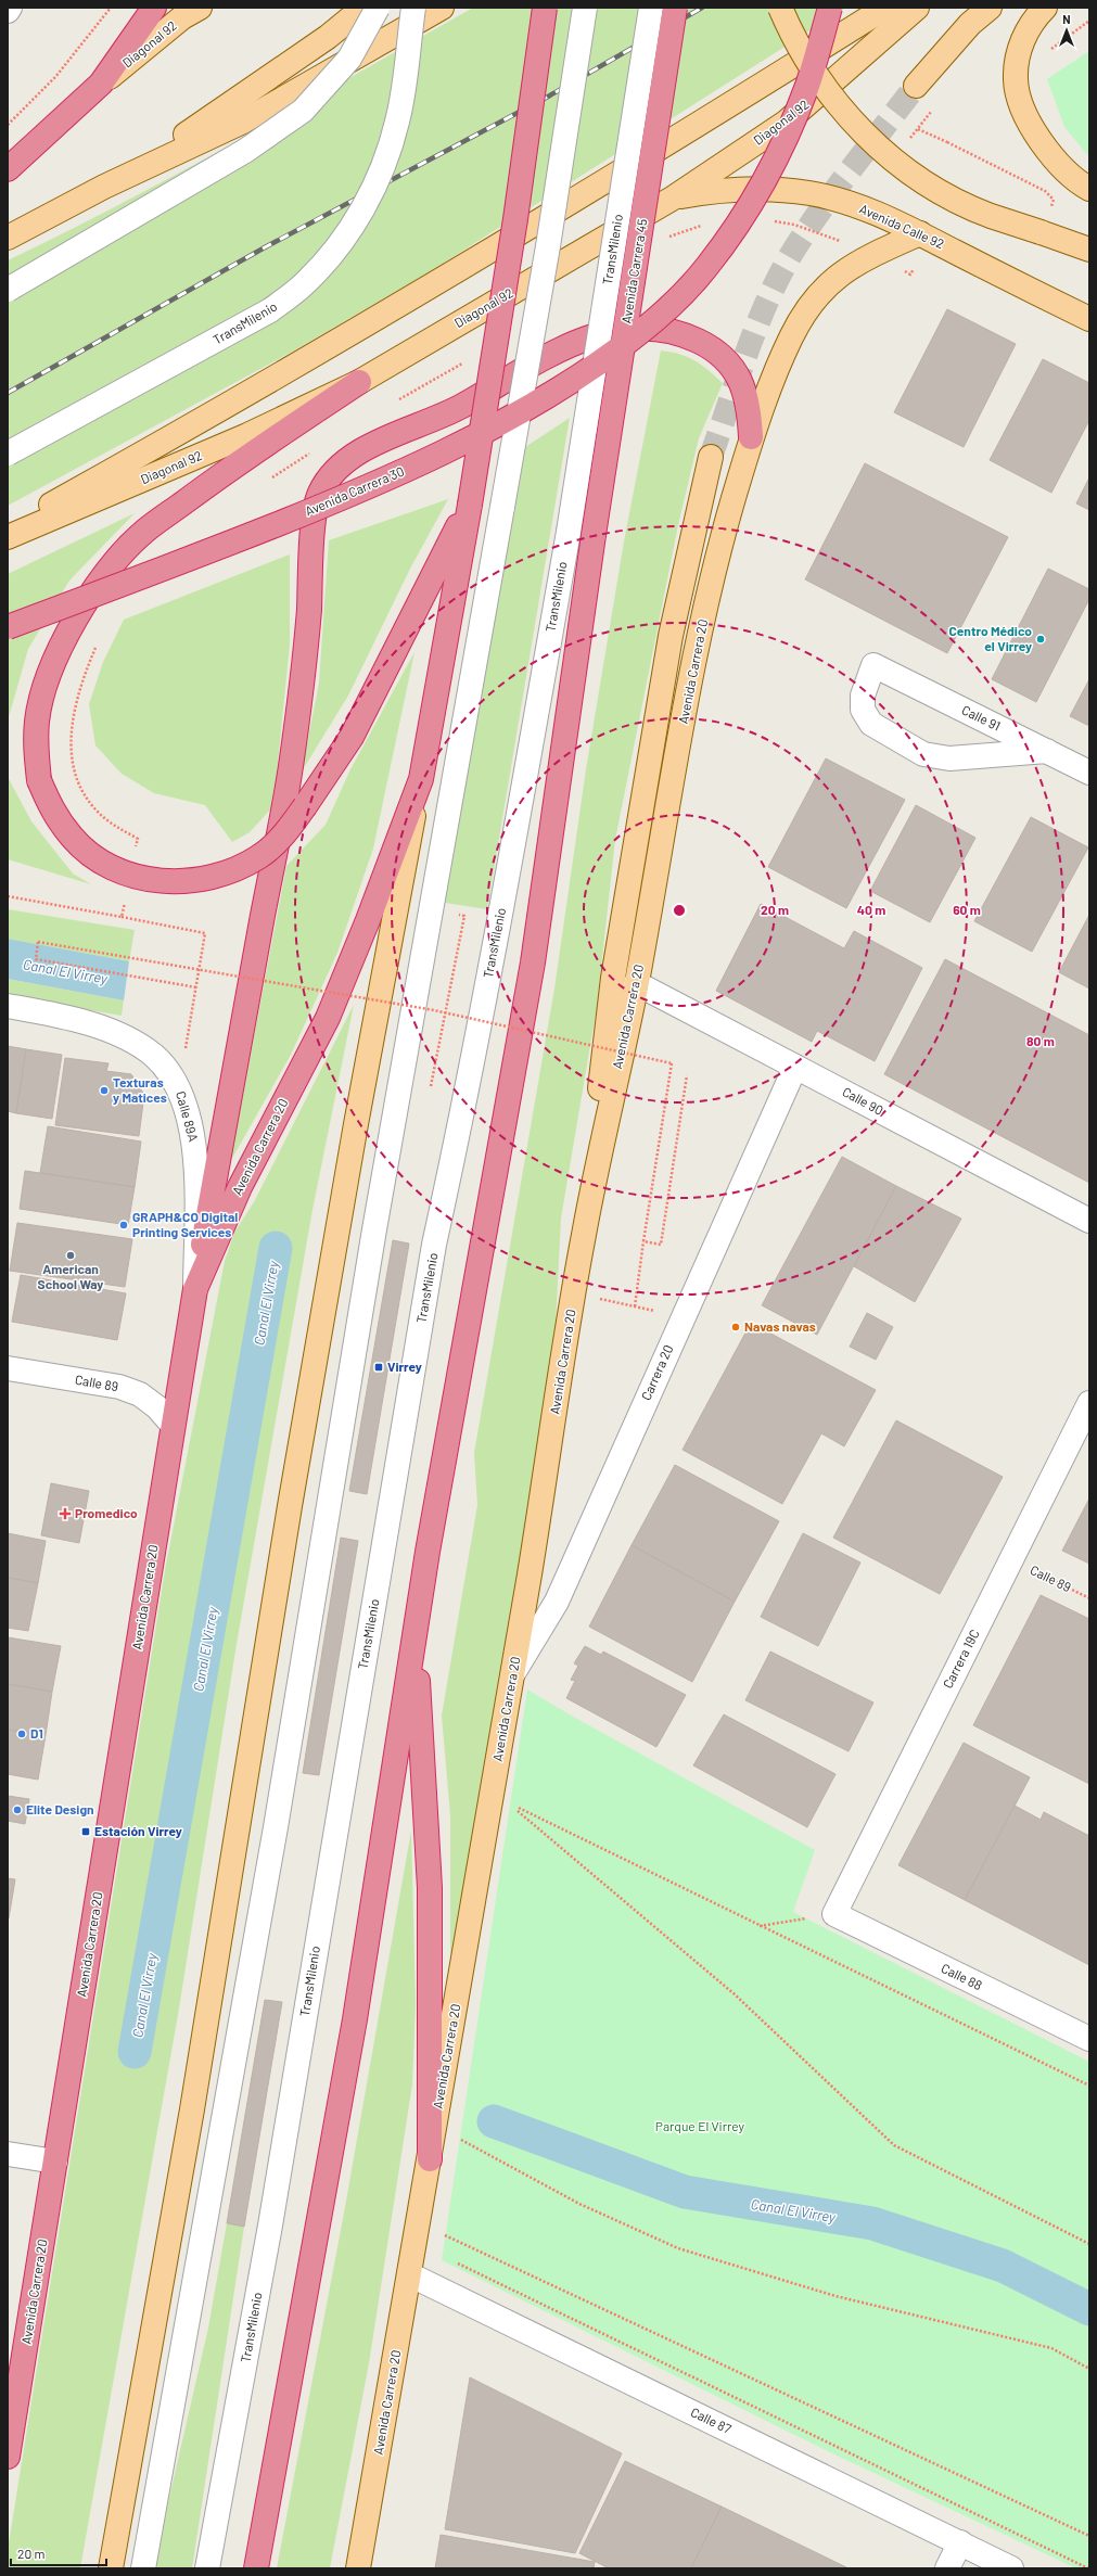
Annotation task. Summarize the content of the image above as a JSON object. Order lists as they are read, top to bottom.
{
  "streets": {
    "highway": ["Avenida Carrera 45", "Avenida Carrera 30", "Avenida Carrera 20"],
    "main road": ["Diagonal 92", "Avenida Calle 92"],
    "street": [
      "TransMilenio",
      "Calle 91",
      "Calle 90",
      "Calle 89A",
      "Carrera 20",
      "Calle 89",
      "Carrera 19C",
      "Calle 88",
      "Calle 87"
    ]
  },
  "crossings": [
    ["Diagonal 92", "Avenida Calle 92"],
    ["Avenida Calle 92", "Avenida Carrera 20"],
    ["Avenida Carrera 20", "Calle 90"],
    ["Avenida Carrera 20", "Calle 89A"],
    ["Avenida Carrera 20", "Carrera 20"],
    ["Avenida Carrera 20", "Calle 89"],
    ["Avenida Carrera 20", "Calle 87"],
    ["Calle 90", "Carrera 20"],
    ["Calle 89", "Carrera 19C"],
    ["Carrera 19C", "Calle 88"]
  ],
  "water": ["Canal El Virrey"],
  "parks": ["Parque El Virrey"],
  "places": {
    "other": [
      "Centro Médico el Virrey",
      "Texturas y Matices",
      "GRAPH&CO Digital Printing Services",
      "American School Way",
      "Navas navas",
      "D1",
      "Elite Design"
    ],
    "transit": ["Virrey", "Estación Virrey"],
    "health": ["Promedico"]
  },
  "scale_bar": "20 m",
  "north": "top",
  "rings": [
    "20 m",
    "40 m",
    "60 m",
    "80 m"
  ]
}
